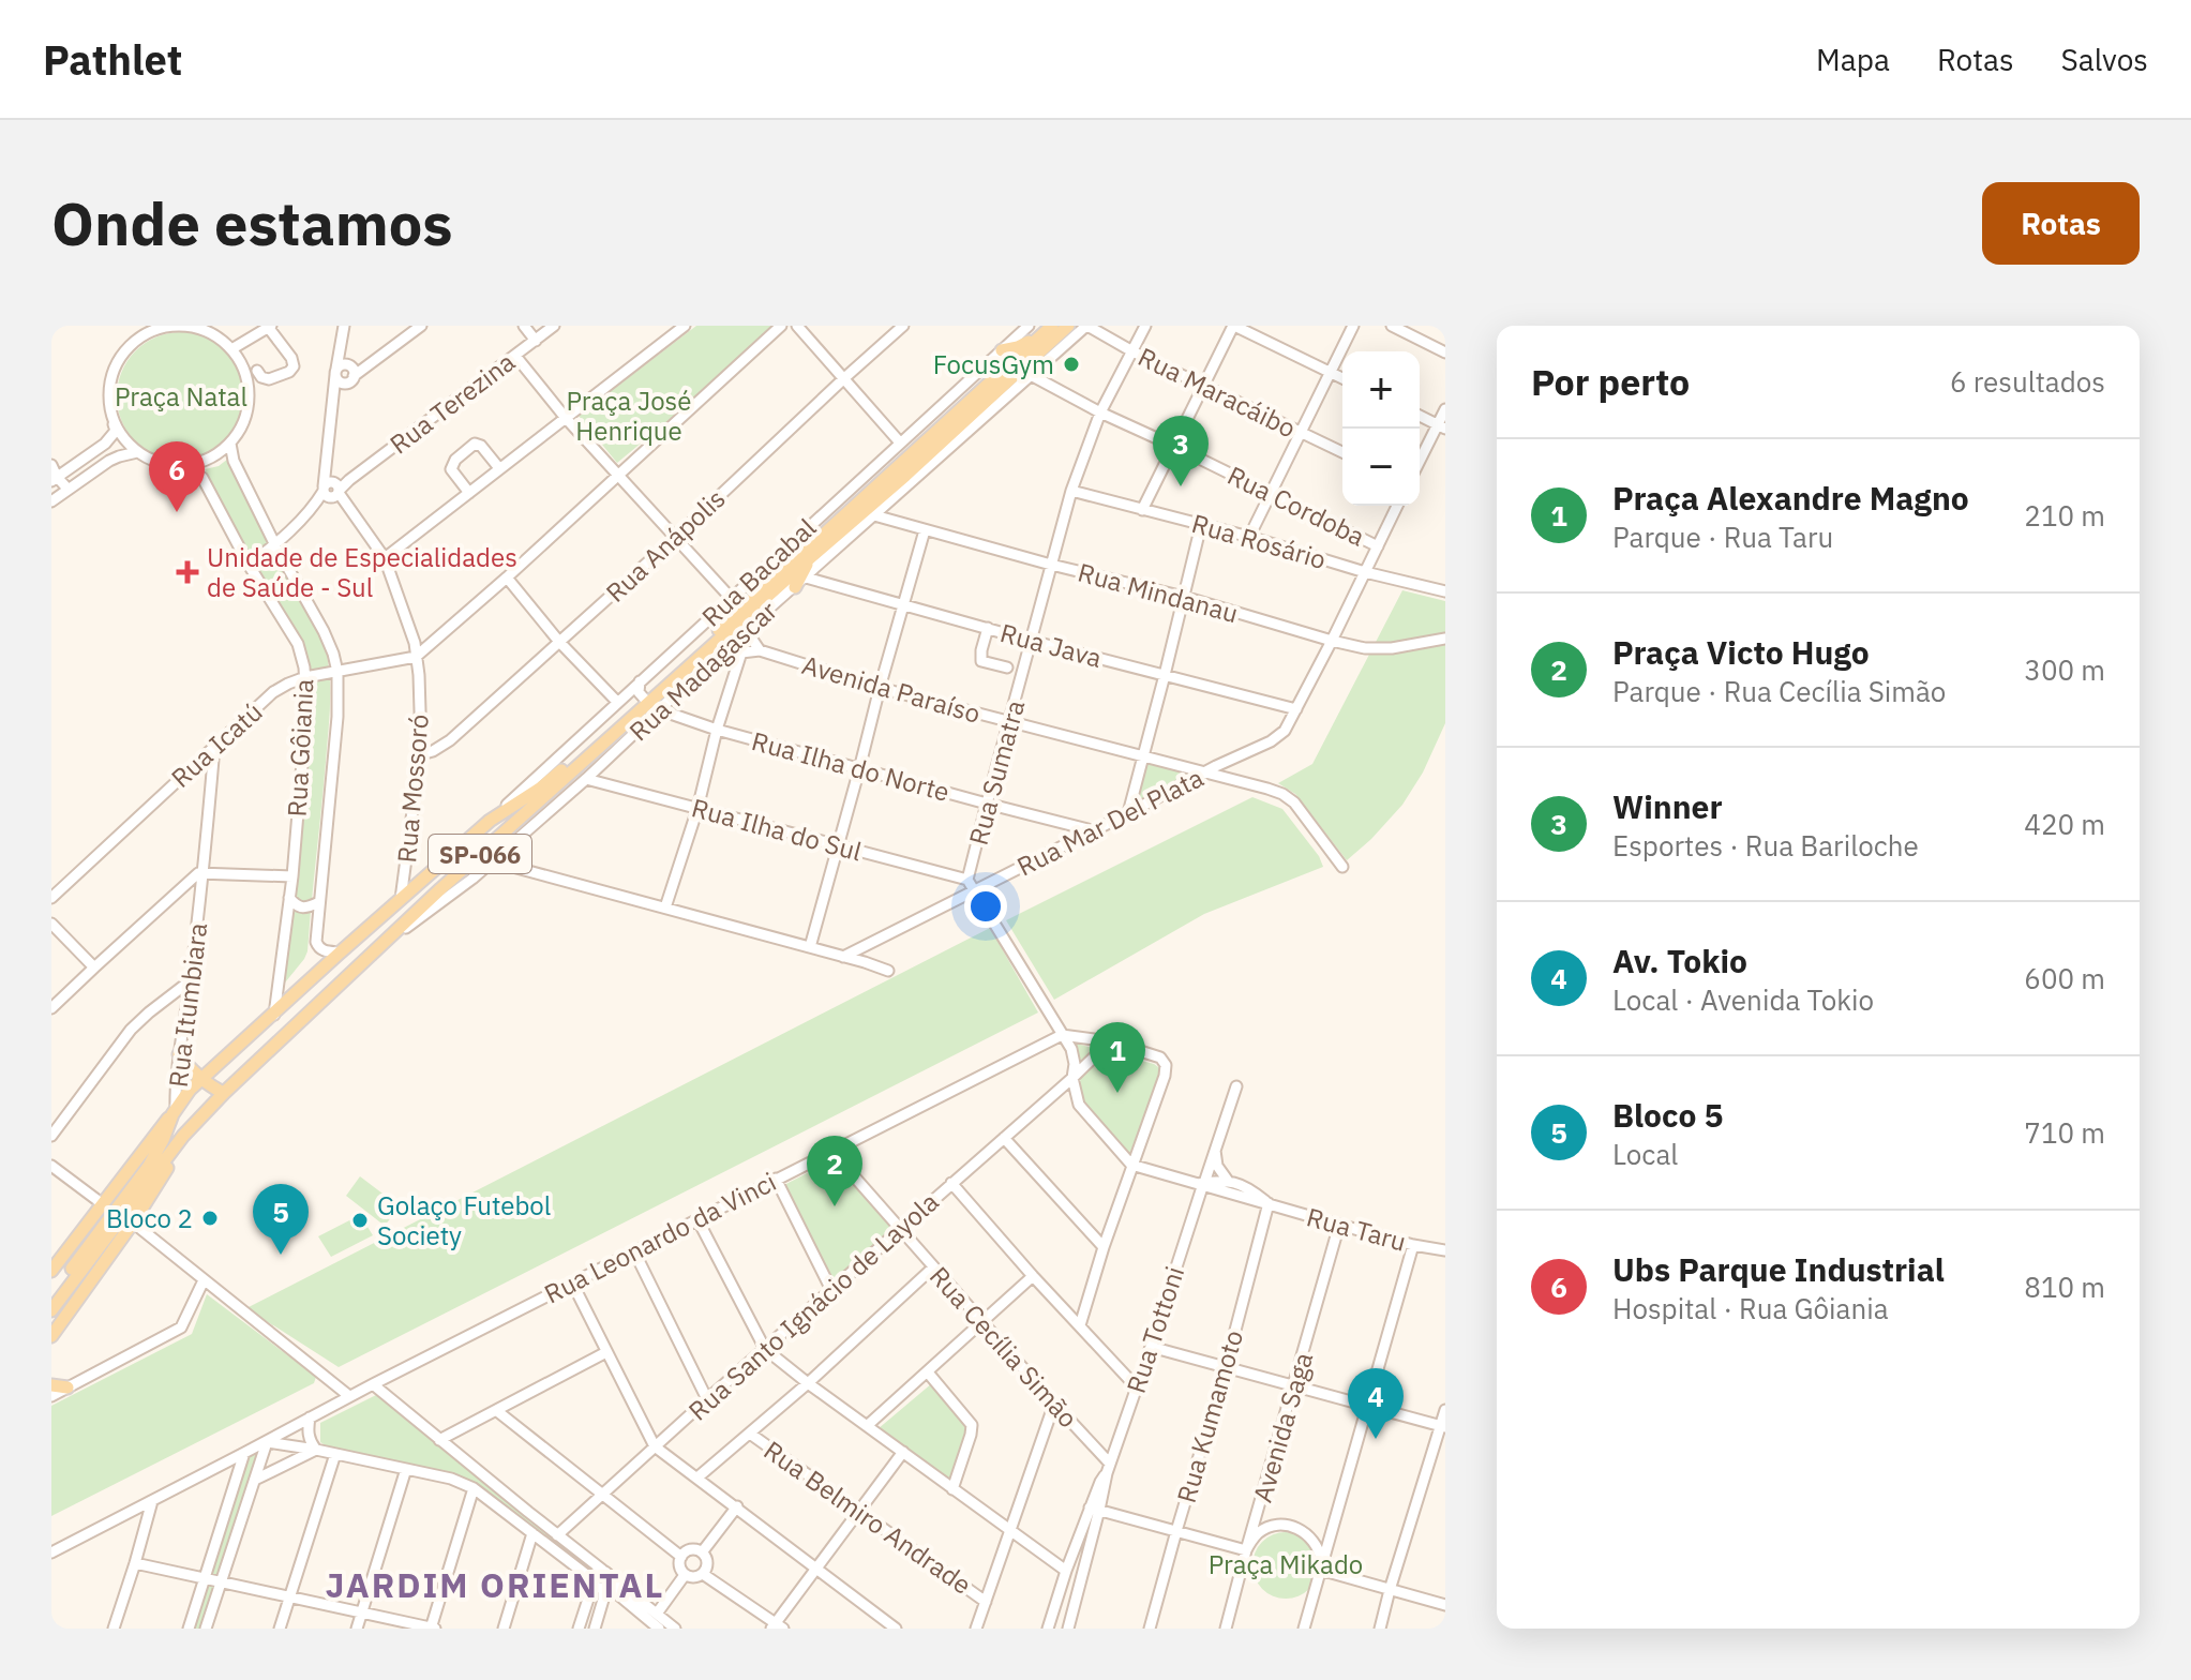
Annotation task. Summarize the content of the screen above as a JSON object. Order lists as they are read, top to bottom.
{
  "streets": {
    "main road": ["SP-066"],
    "street": [
      "Rua Maracáibo",
      "Rua Terezina",
      "Rua Cordoba",
      "Rua Rosário",
      "Rua Anápolis",
      "Rua Bacabal",
      "Rua Mindanau",
      "Rua Java",
      "Rua Madagascar",
      "Avenida Paraíso",
      "Rua Icatú",
      "Rua Gôiania",
      "Rua Ilha do Norte",
      "Rua Sumatra",
      "Rua Mossoró",
      "Rua Mar Del Plata",
      "Rua Ilha do Sul",
      "Rua Itumbiara",
      "Rua Taru",
      "Rua Leonardo da Vinci",
      "Rua Santo Ignácio de Layola",
      "Rua Tottoni",
      "Rua Cecília Simão",
      "Rua Kumamoto",
      "Avenida Saga",
      "Rua Belmiro Andrade"
    ]
  },
  "crossings": [
    ["Rua Maracáibo", "Rua Sumatra"],
    ["Rua Terezina", "Rua Gôiania"],
    ["Rua Terezina", "Rua Mossoró"],
    ["Rua Cordoba", "Rua Sumatra"],
    ["Rua Cordoba", "Rua Mar Del Plata"],
    ["Rua Cordoba", "SP-066"],
    ["Rua Rosário", "Rua Sumatra"],
    ["Rua Rosário", "Rua Mar Del Plata"],
    ["Rua Anápolis", "Rua Mossoró"],
    ["Rua Bacabal", "SP-066"],
    ["Rua Mindanau", "Rua Madagascar"],
    ["Rua Mindanau", "Rua Sumatra"],
    ["Rua Mindanau", "Rua Mar Del Plata"],
    ["Rua Java", "Rua Madagascar"],
    ["Rua Java", "Rua Sumatra"],
    ["Rua Java", "Rua Mar Del Plata"],
    ["Rua Madagascar", "Avenida Paraíso"],
    ["Rua Madagascar", "Rua Ilha do Norte"],
    ["Rua Madagascar", "Rua Ilha do Sul"],
    ["Rua Madagascar", "SP-066"],
    ["Avenida Paraíso", "Rua Sumatra"],
    ["Avenida Paraíso", "Rua Mar Del Plata"],
    ["Rua Icatú", "Rua Gôiania"],
    ["Rua Icatú", "Rua Mossoró"],
    ["Rua Gôiania", "SP-066"],
    ["Rua Ilha do Norte", "Rua Sumatra"],
    ["Rua Ilha do Norte", "Rua Mar Del Plata"],
    ["Rua Ilha do Norte", "SP-066"],
    ["Rua Sumatra", "Rua Mar Del Plata"],
    ["Rua Sumatra", "Rua Ilha do Sul"],
    ["Rua Sumatra", "Rua Leonardo da Vinci"],
    ["Rua Mossoró", "SP-066"],
    ["SP-066", "Rua Itumbiara"],
    ["Rua Taru", "Rua Tottoni"],
    ["Rua Taru", "Rua Kumamoto"],
    ["Rua Taru", "Avenida Saga"],
    ["Rua Leonardo da Vinci", "Rua Cecília Simão"],
    ["Rua Santo Ignácio de Layola", "Rua Cecília Simão"],
    ["Rua Tottoni", "Rua Cecília Simão"]
  ],
  "districts": ["JARDIM ORIENTAL"],
  "parks": ["Praça Natal", "Praça José Henrique", "Praça Mikado"],
  "places": {
    "other": ["FocusGym", "Bloco 2", "Golaço Futebol Society"],
    "health": ["Unidade de Especialidades de Saúde - Sul"]
  },
  "page": {
    "header": "Pathlet",
    "nav": ["Mapa", "Rotas", "Salvos"],
    "buttons": "Rotas",
    "title": "Onde estamos",
    "heading": ["Por perto", "6 resultados"],
    "map_buttons": ["+", "−"],
    "pins": [
      "3",
      "6",
      "1",
      "2",
      "5",
      "4"
    ],
    "list": [
      {
        "mark": "1",
        "name": "Praça Alexandre Magno",
        "note": "Parque · Rua Taru",
        "value": "210 m"
      },
      {
        "mark": "2",
        "name": "Praça Victo Hugo",
        "note": "Parque · Rua Cecília Simão",
        "value": "300 m"
      },
      {
        "mark": "3",
        "name": "Winner",
        "note": "Esportes · Rua Bariloche",
        "value": "420 m"
      },
      {
        "mark": "4",
        "name": "Av. Tokio",
        "note": "Local · Avenida Tokio",
        "value": "600 m"
      },
      {
        "mark": "5",
        "name": "Bloco 5",
        "note": "Local",
        "value": "710 m"
      },
      {
        "mark": "6",
        "name": "Ubs Parque Industrial",
        "note": "Hospital · Rua Gôiania",
        "value": "810 m"
      }
    ]
  }
}
